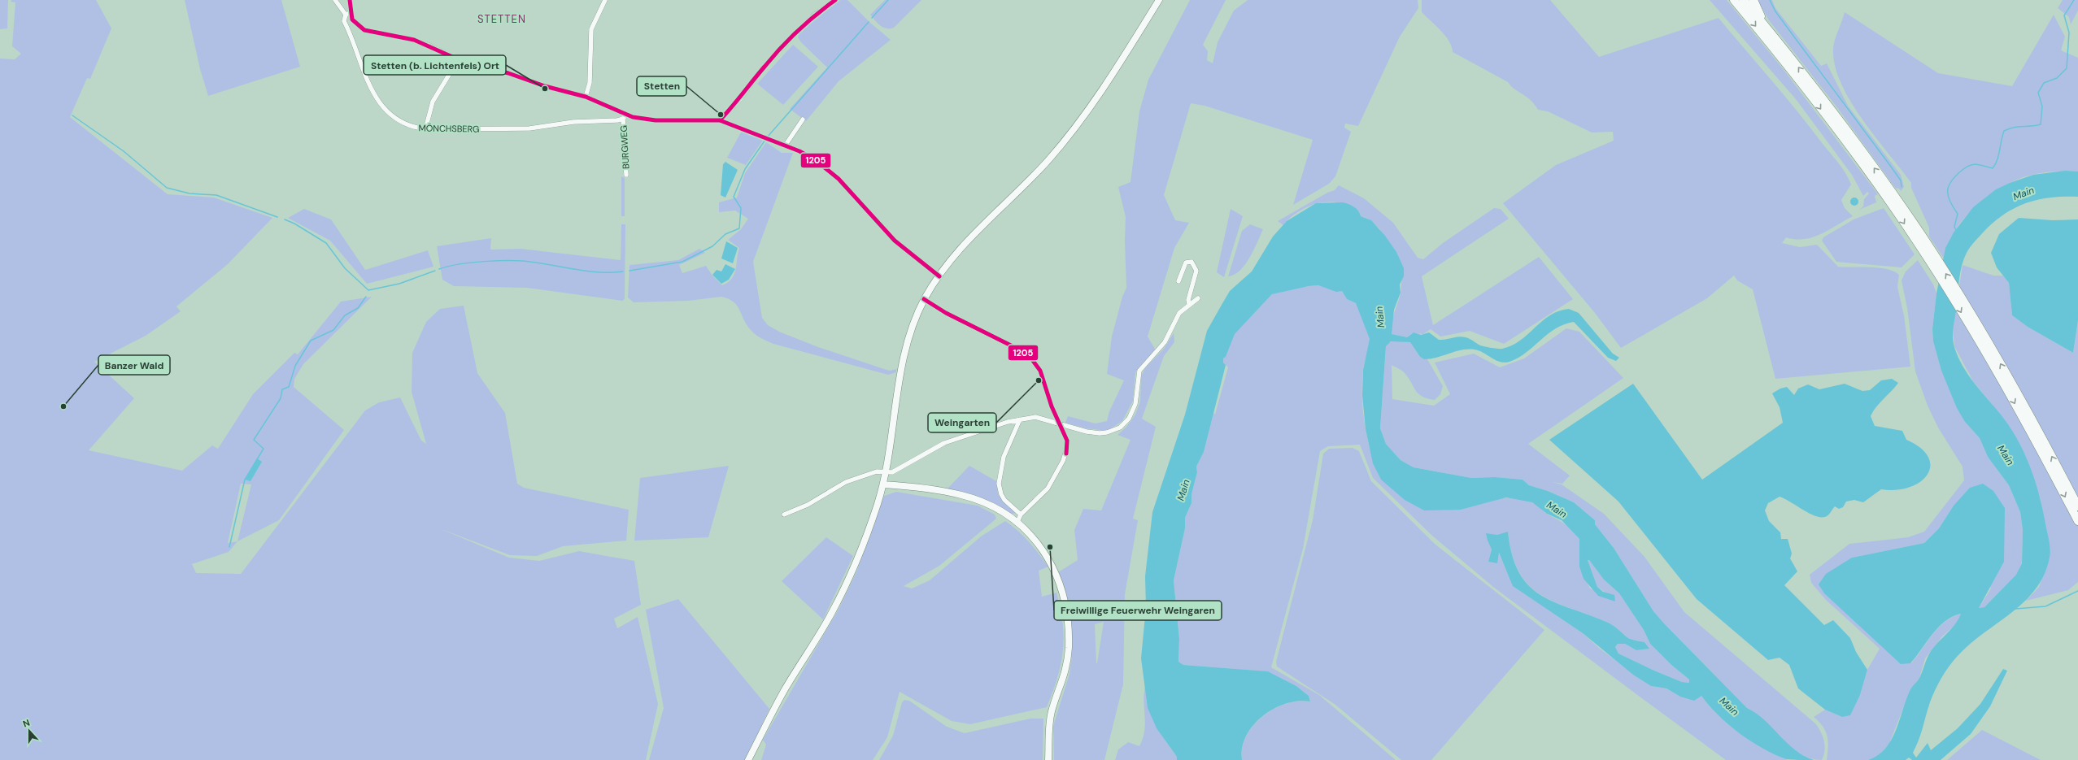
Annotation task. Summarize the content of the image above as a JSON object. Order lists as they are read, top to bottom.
{
  "streets": {
    "street": ["MÖNCHSBERG", "BURGWEG"]
  },
  "crossings": [
    ["MÖNCHSBERG", "BURGWEG"]
  ],
  "districts": ["STETTEN"],
  "water": ["Main"],
  "places": [
    "Stetten (b. Lichtenfels) Ort",
    "Stetten",
    "Weingarten",
    "Banzer Wald",
    "Freiwillige Feuerwehr Weingaren"
  ],
  "lines": ["transit line 1205"],
  "north": "top"
}
